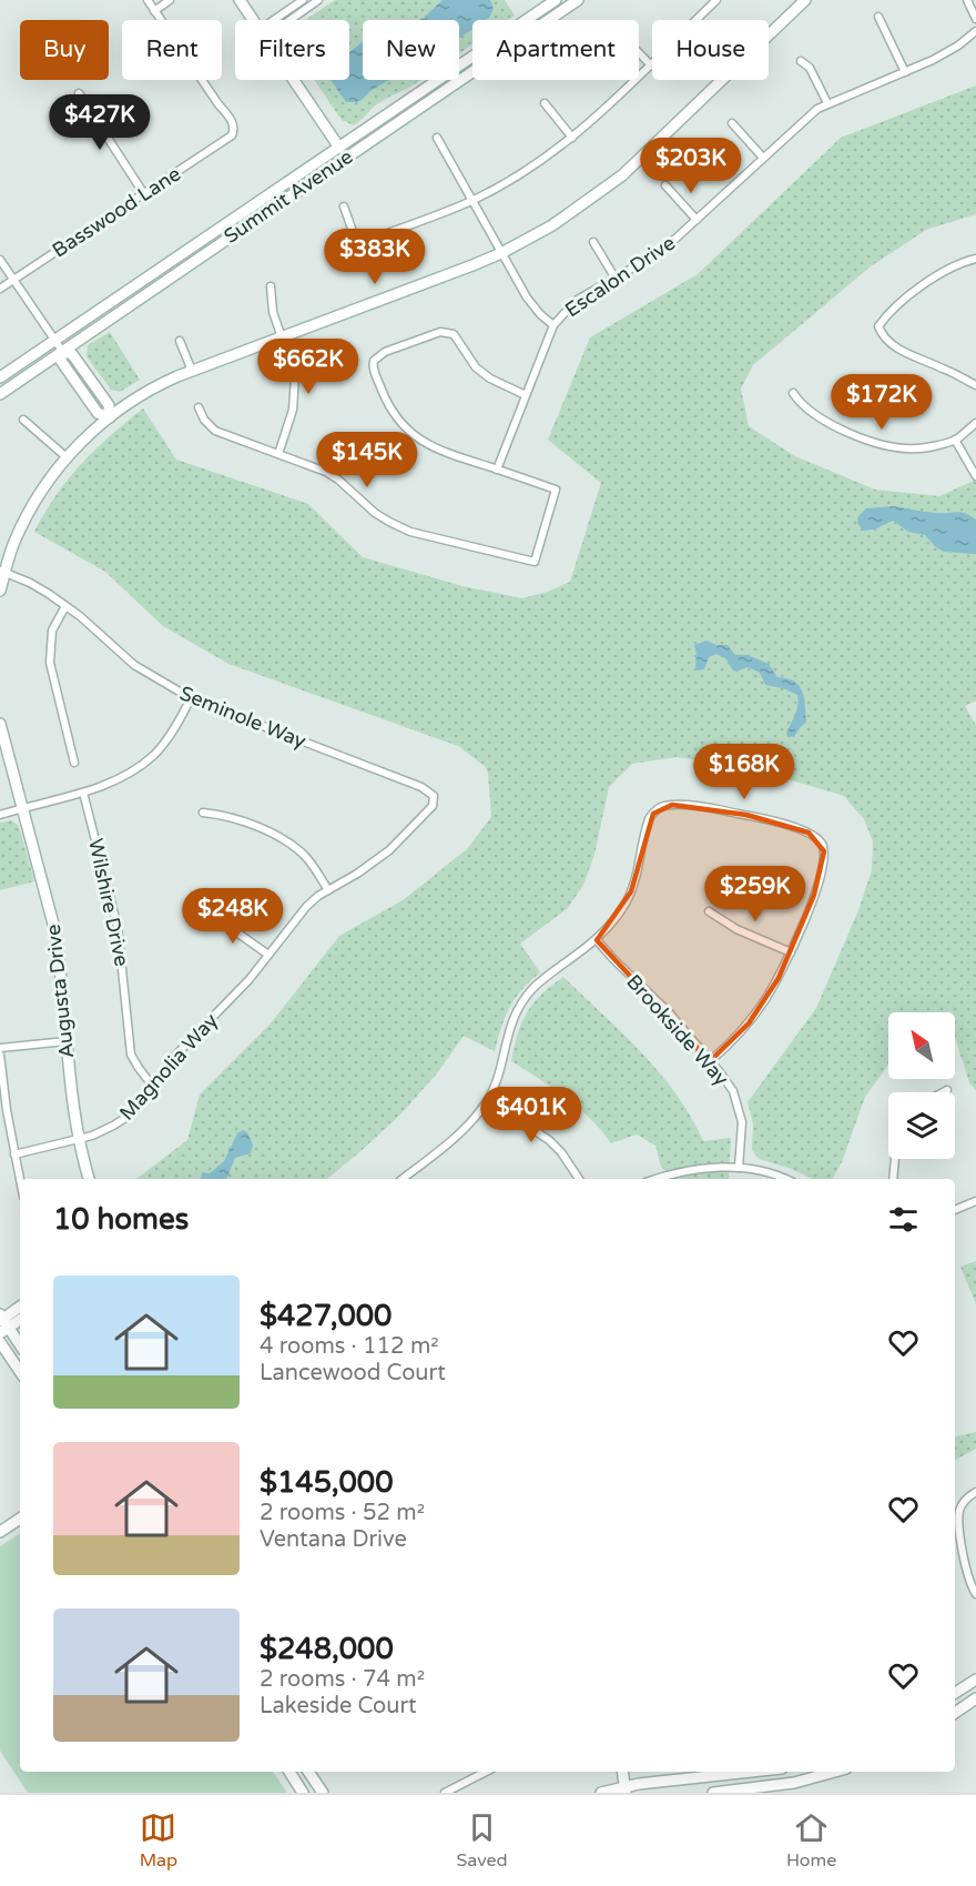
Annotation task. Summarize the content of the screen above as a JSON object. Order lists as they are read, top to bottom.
{
  "streets": {
    "street": [
      "Summit Avenue",
      "Basswood Lane",
      "Escalon Drive",
      "Seminole Way",
      "Wilshire Drive",
      "Augusta Drive",
      "Brookside Way",
      "Magnolia Way"
    ]
  },
  "crossings": [
    ["Seminole Way", "Magnolia Way"],
    ["Wilshire Drive", "Magnolia Way"],
    ["Augusta Drive", "Magnolia Way"]
  ],
  "north": "top left",
  "page": {
    "chip": [
      "Buy",
      "Rent",
      "Filters",
      "New",
      "Apartment",
      "House"
    ],
    "price": [
      "$427K",
      "$203K",
      "$383K",
      "$662K",
      "$172K",
      "$145K",
      "$168K",
      "$259K",
      "$248K",
      "$401K"
    ],
    "heading": "10 homes",
    "list": [
      {
        "name": "$427,000",
        "note": "4 rooms · 112 m² · Lancewood Court"
      },
      {
        "name": "$145,000",
        "note": "2 rooms · 52 m² · Ventana Drive"
      },
      {
        "name": "$248,000",
        "note": "2 rooms · 74 m² · Lakeside Court"
      }
    ],
    "tabs": ["Map", "Saved", "Home"]
  }
}
